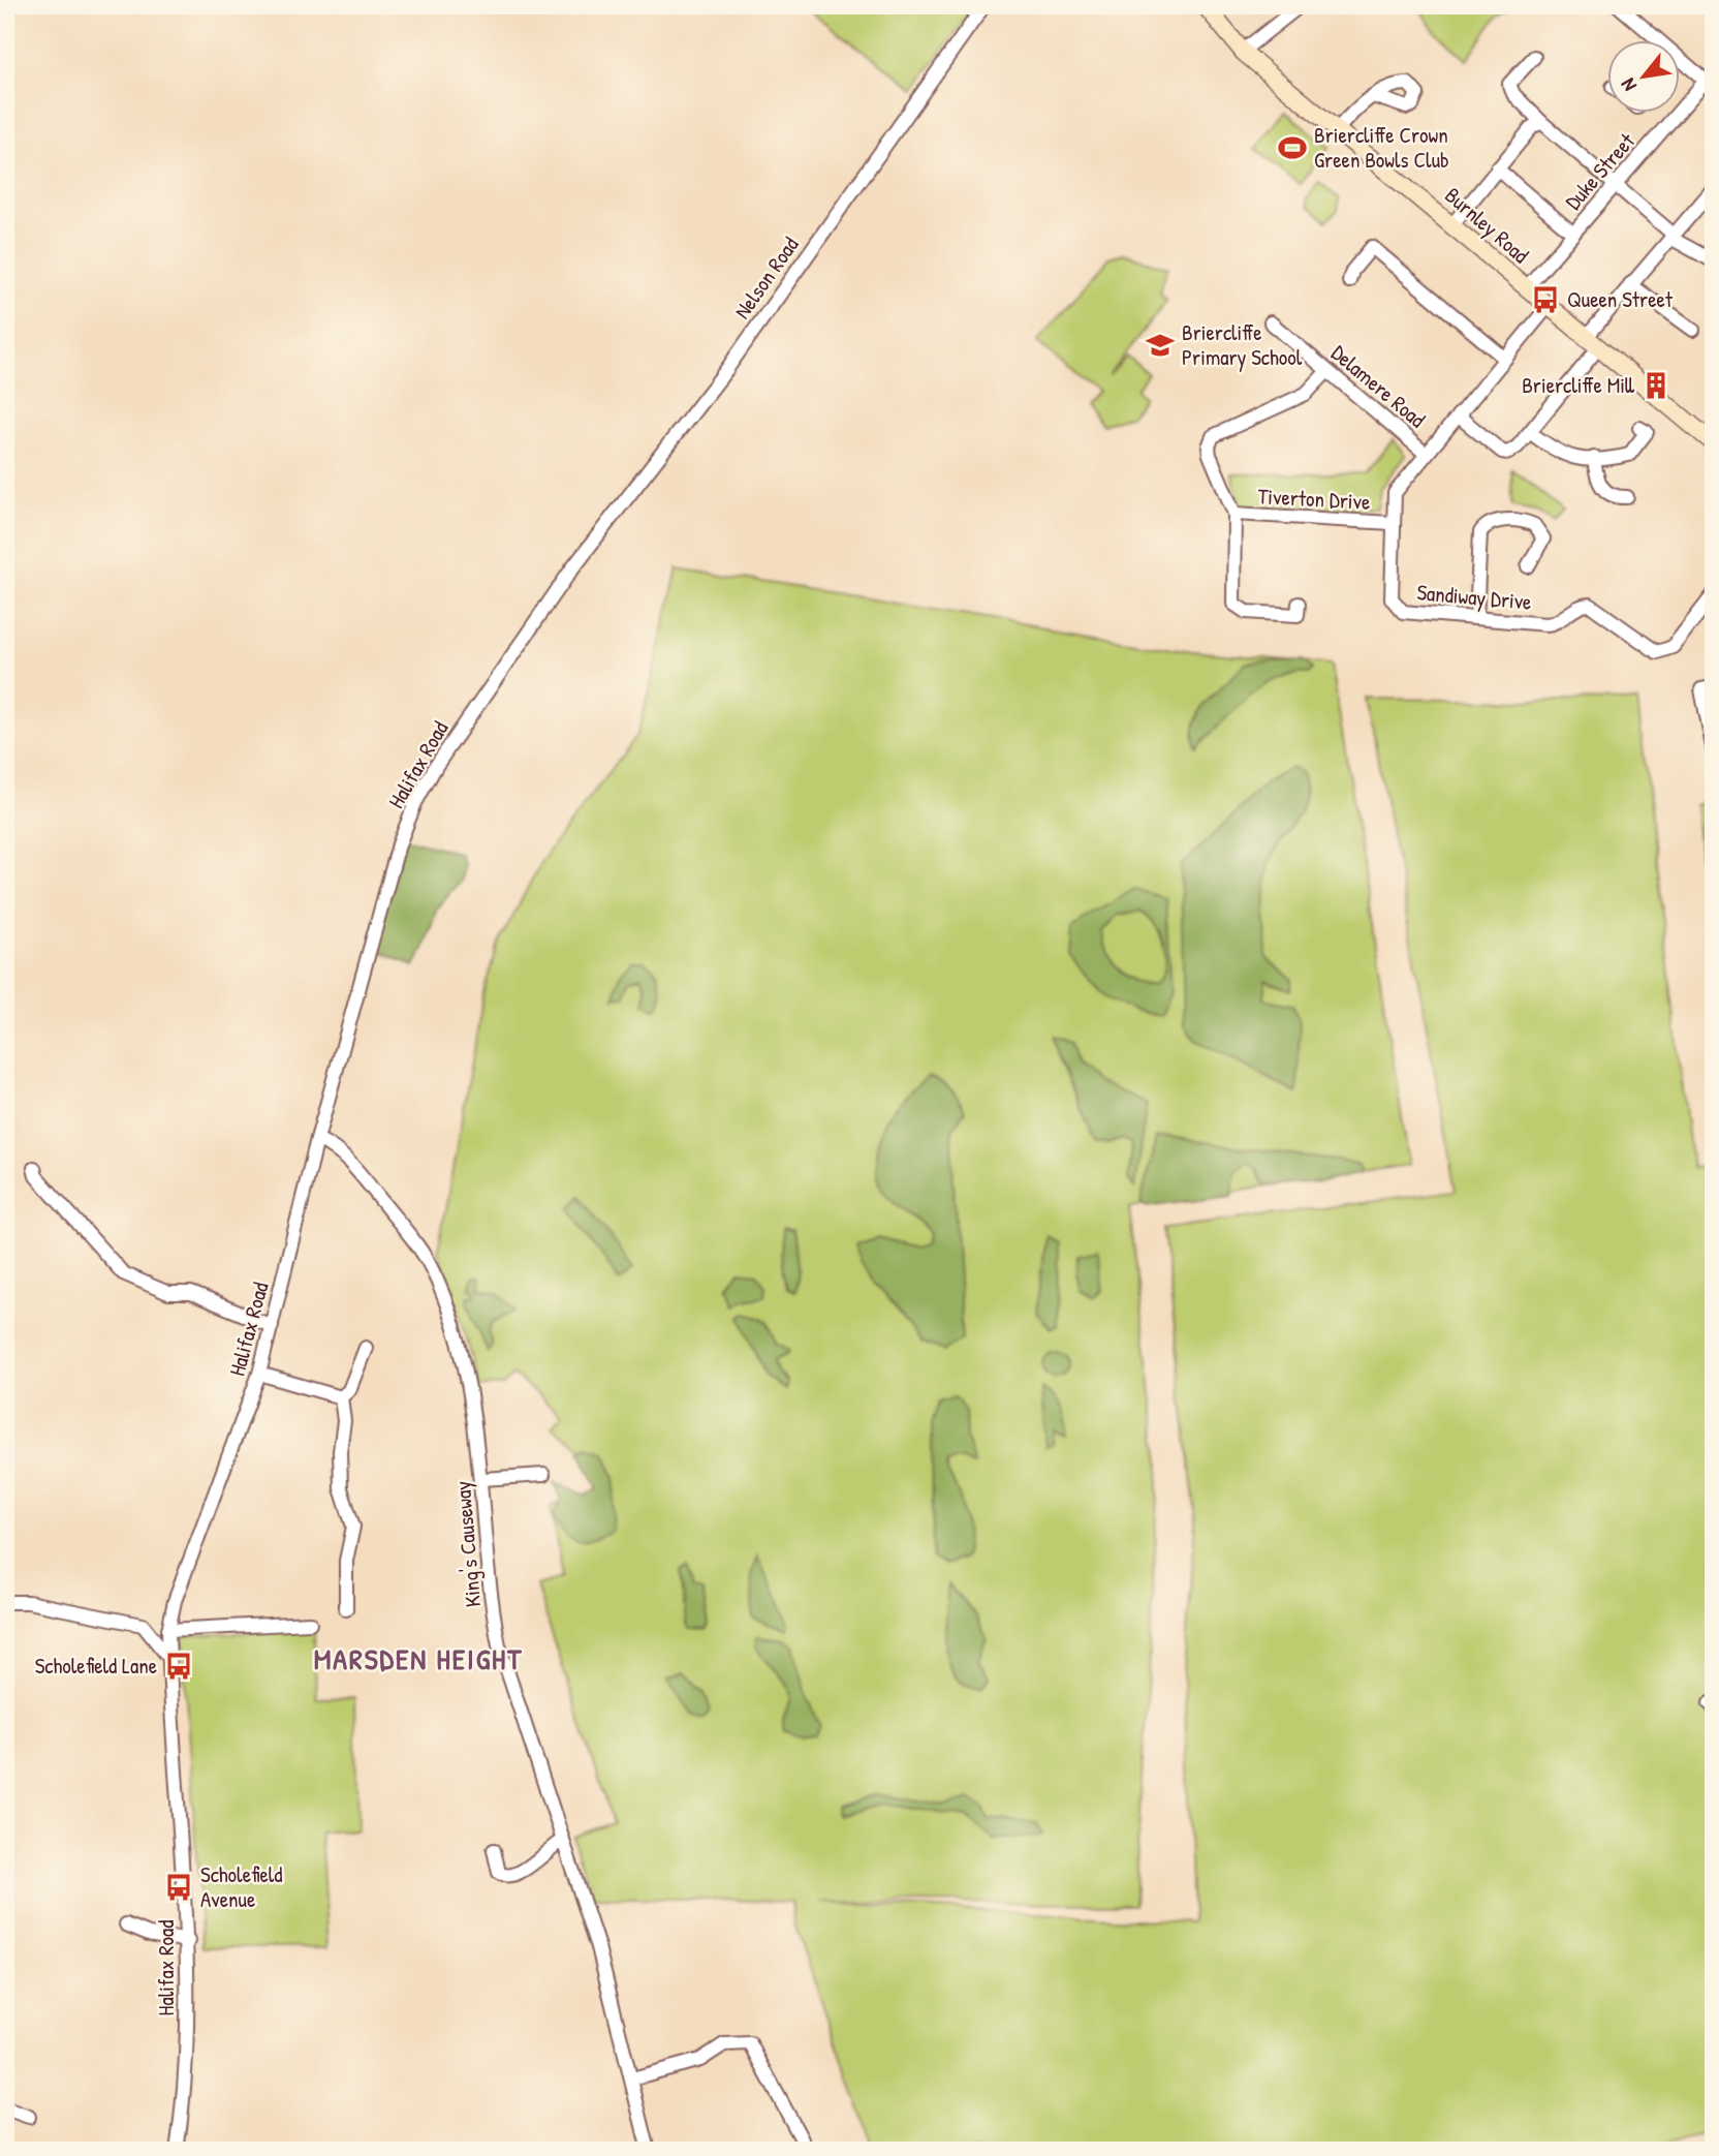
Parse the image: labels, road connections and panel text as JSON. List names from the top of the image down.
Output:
{
  "streets": {
    "street": [
      "Duke Street",
      "Burnley Road",
      "Nelson Road",
      "Delamere Road",
      "Tiverton Drive",
      "Sandiway Drive",
      "Halifax Road",
      "King's Causeway"
    ]
  },
  "crossings": [
    ["Duke Street", "Burnley Road"],
    ["Burnley Road", "Sandiway Drive"],
    ["Nelson Road", "Halifax Road"],
    ["Delamere Road", "Tiverton Drive"],
    ["Delamere Road", "Sandiway Drive"],
    ["Tiverton Drive", "Sandiway Drive"],
    ["Halifax Road", "King's Causeway"]
  ],
  "districts": ["MARSDEN HEIGHT"],
  "places": {
    "sports": ["Briercliffe Crown Green Bowls Club"],
    "bus stop": ["Queen Street", "Scholefield Lane", "Scholefield Avenue"],
    "school or university": ["Briercliffe Primary School"],
    "building": ["Briercliffe Mill"]
  },
  "north": "bottom left"
}
